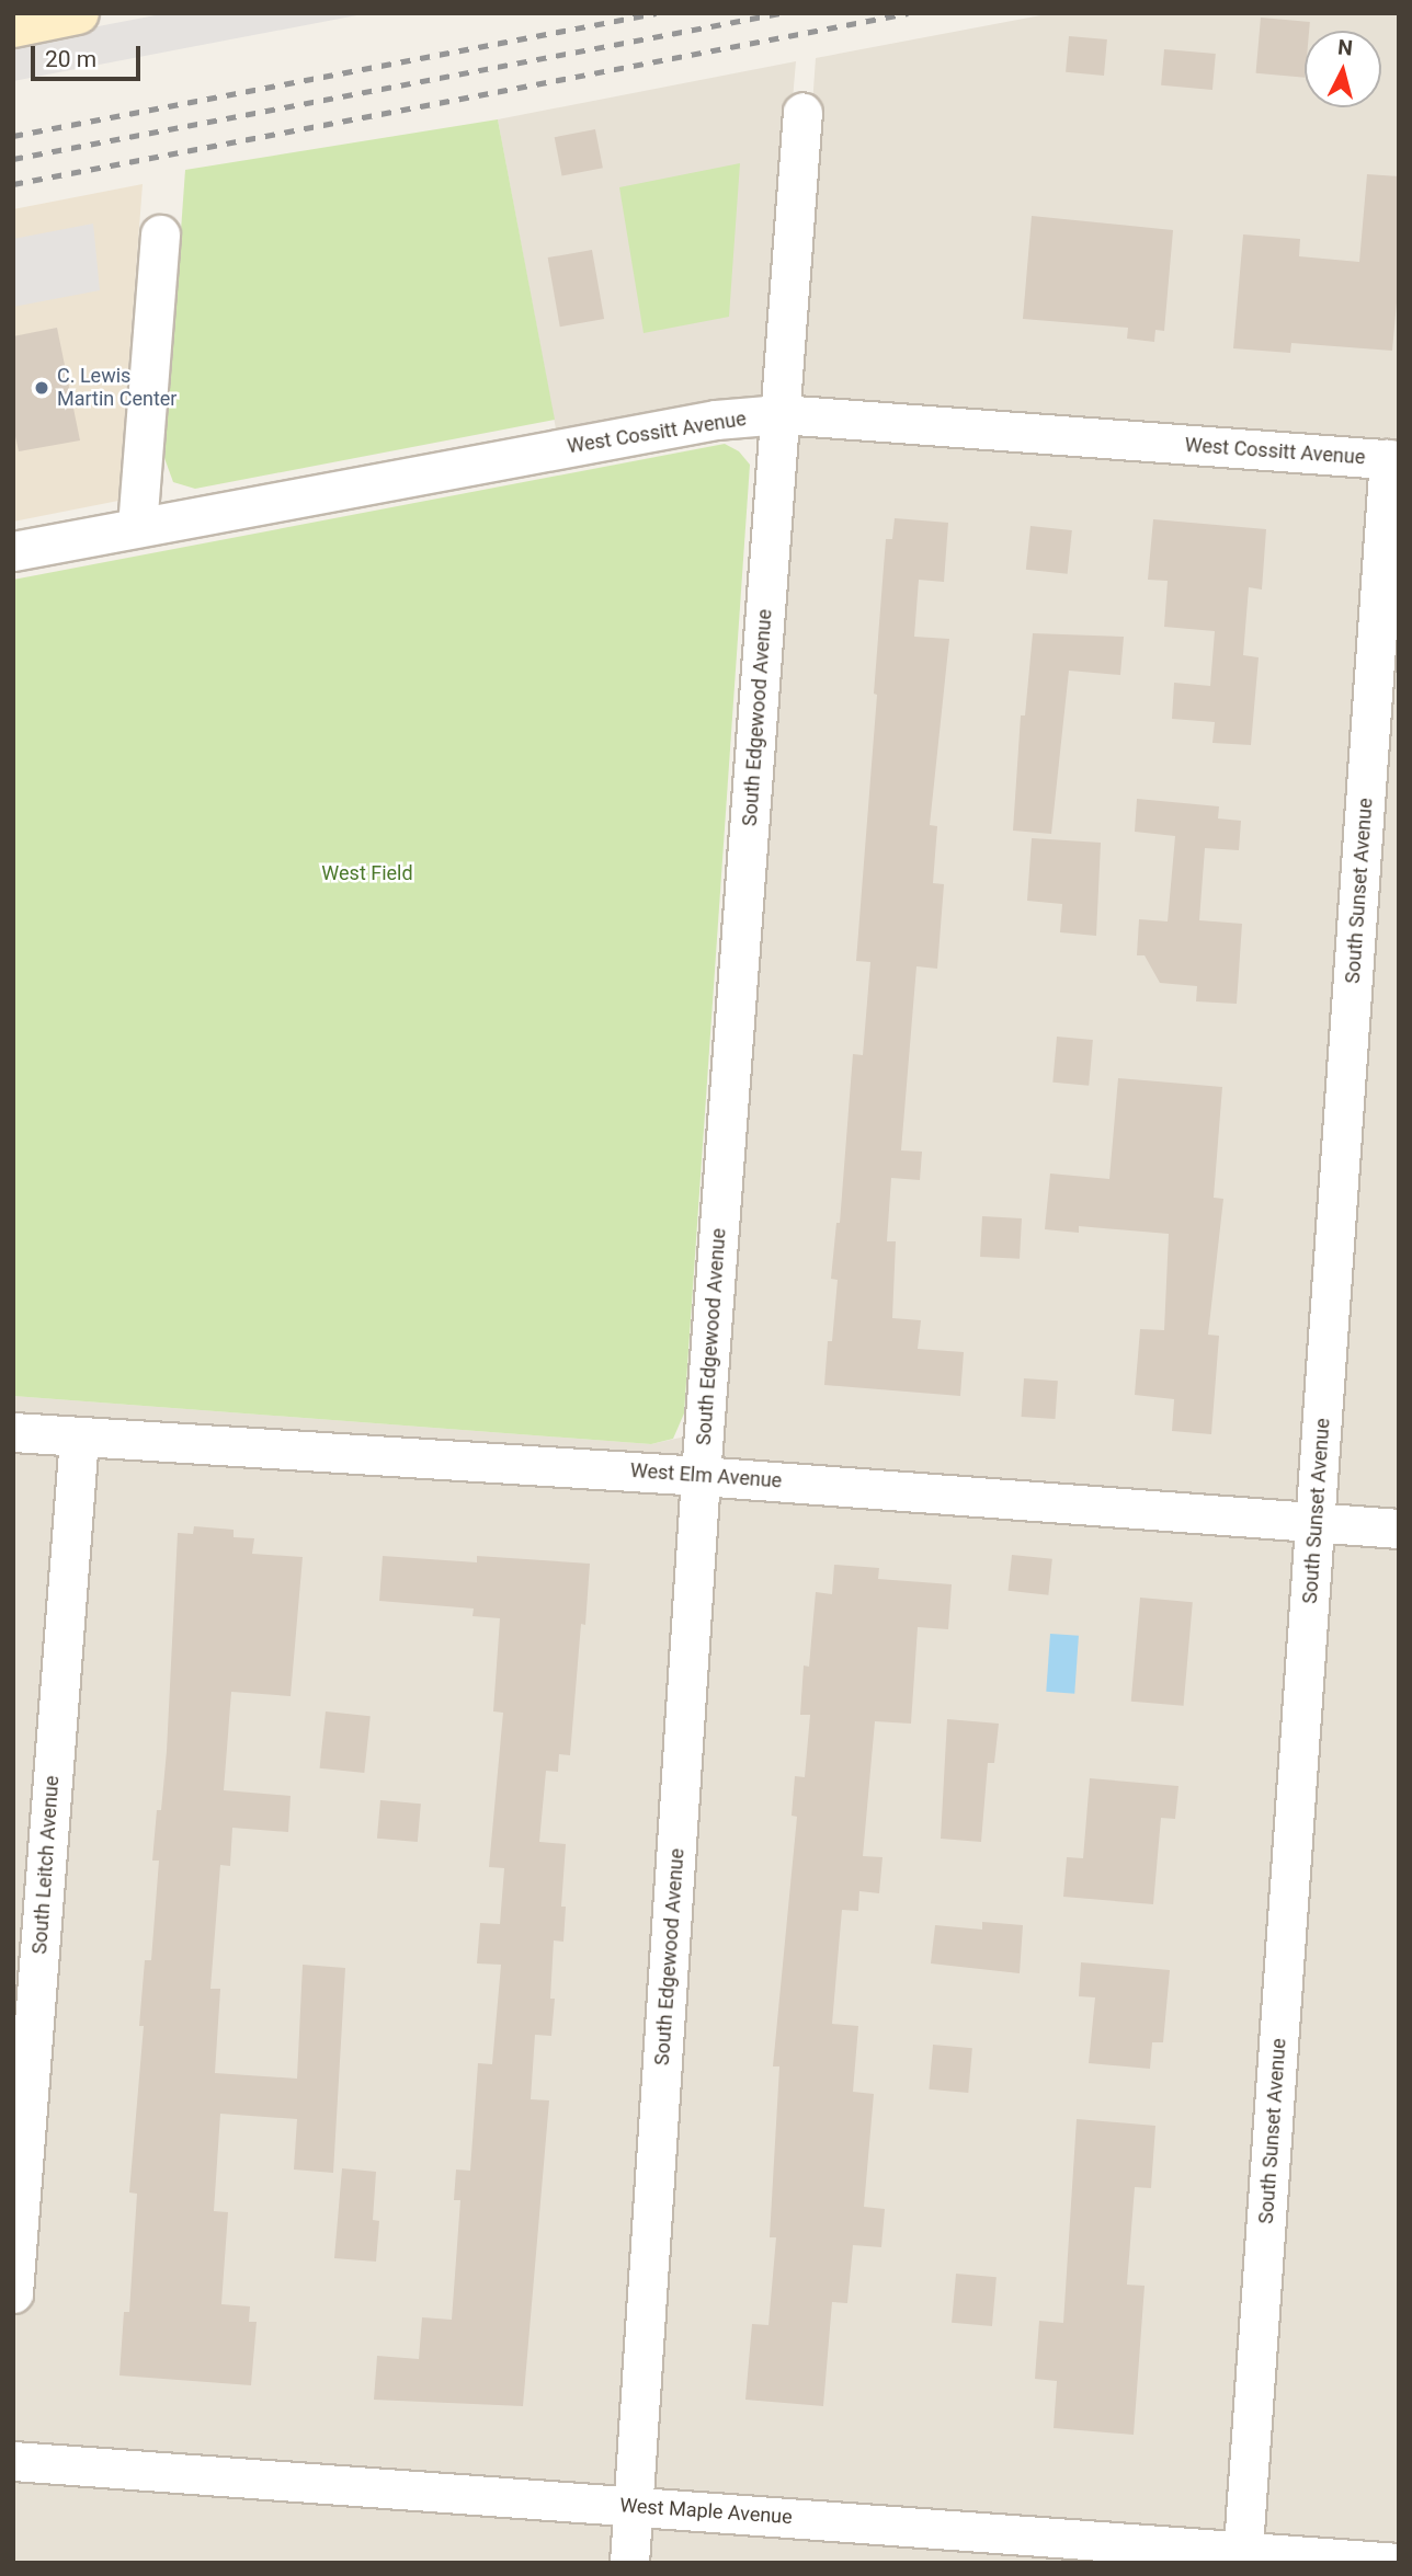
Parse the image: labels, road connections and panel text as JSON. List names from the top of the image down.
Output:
{
  "streets": {
    "street": [
      "West Cossitt Avenue",
      "South Edgewood Avenue",
      "South Sunset Avenue",
      "West Elm Avenue",
      "South Leitch Avenue",
      "West Maple Avenue"
    ]
  },
  "crossings": [
    ["West Cossitt Avenue", "South Edgewood Avenue"],
    ["West Cossitt Avenue", "South Sunset Avenue"],
    ["South Edgewood Avenue", "West Elm Avenue"],
    ["South Edgewood Avenue", "West Maple Avenue"],
    ["South Sunset Avenue", "West Elm Avenue"],
    ["South Sunset Avenue", "West Maple Avenue"],
    ["West Elm Avenue", "South Leitch Avenue"]
  ],
  "parks": ["West Field"],
  "places": ["C. Lewis Martin Center"],
  "scale_bar": "20 m",
  "north": "top"
}
